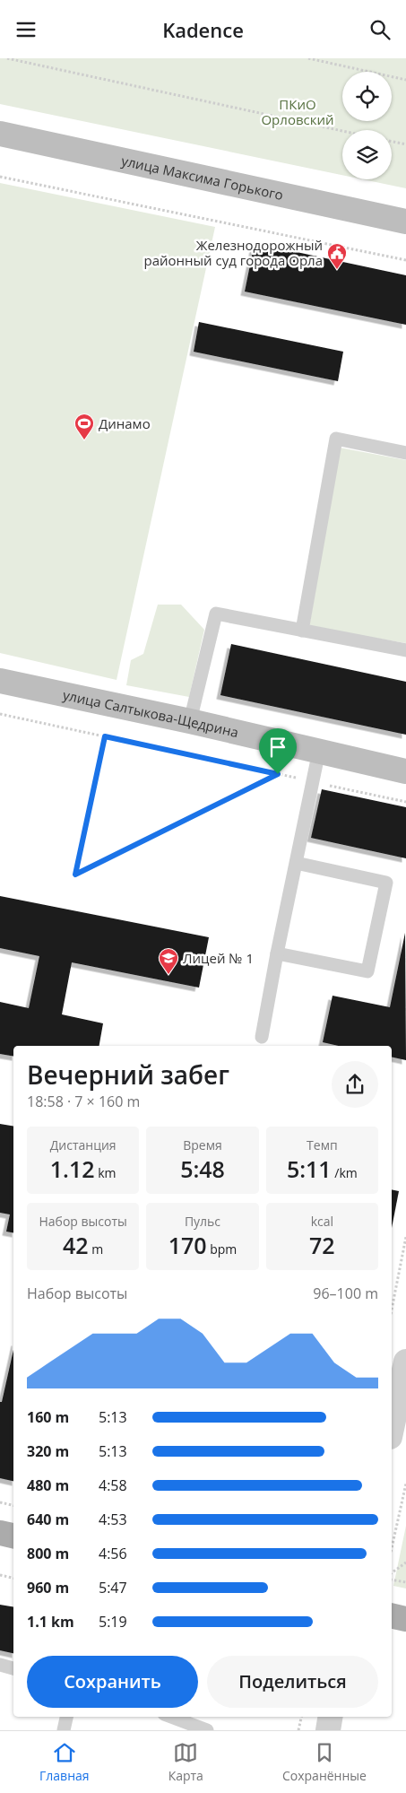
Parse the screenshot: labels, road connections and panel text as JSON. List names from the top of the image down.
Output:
{
  "streets": {
    "street": ["улица Максима Горького", "улица Салтыкова-Щедрина"]
  },
  "parks": ["ПКиО Орловский"],
  "places": {
    "public building": ["Железнодорожный районный суд города Орла"],
    "sports": ["Динамо"],
    "school or university": ["Лицей № 1"]
  },
  "page": {
    "header": "Kadence",
    "heading": ["Вечерний забег", "18:58 · 7 × 160 m"],
    "stats": [
      ["Дистанция", "1.12 km"],
      ["Время", "5:48"],
      ["Темп", "5:11 /km"],
      ["Набор высоты", "42 m"],
      ["Пульс", "170 bpm"],
      ["kcal", "72"]
    ],
    "chart": ["Набор высоты", "96–100 m"],
    "list": [
      {
        "name": "160 m",
        "note": "5:13"
      },
      {
        "name": "320 m",
        "note": "5:13"
      },
      {
        "name": "480 m",
        "note": "4:58"
      },
      {
        "name": "640 m",
        "note": "4:53"
      },
      {
        "name": "800 m",
        "note": "4:56"
      },
      {
        "name": "960 m",
        "note": "5:47"
      },
      {
        "name": "1.1 km",
        "note": "5:19"
      }
    ],
    "buttons": ["Сохранить", "Поделиться"],
    "tabs": ["Главная", "Карта", "Сохранённые"]
  }
}
